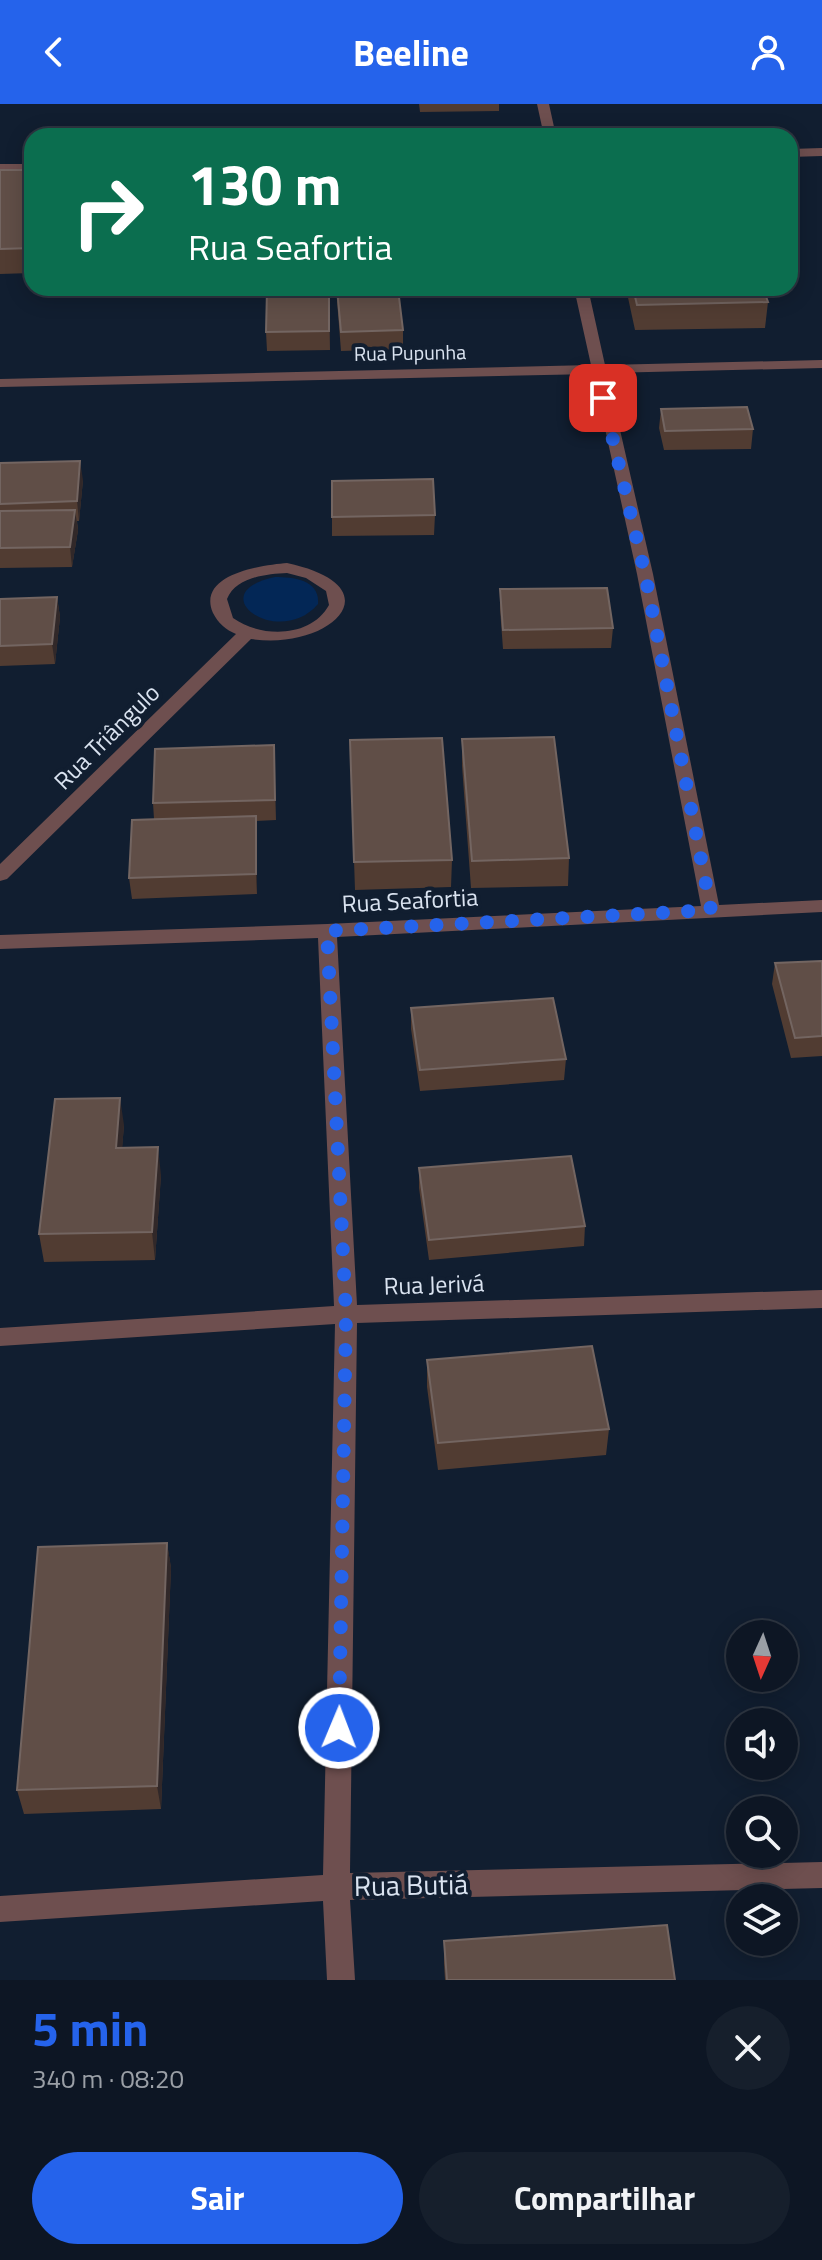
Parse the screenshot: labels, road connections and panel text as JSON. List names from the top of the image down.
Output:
{
  "streets": {
    "street": [
      "Rua Pupunha",
      "Rua Triângulo",
      "Rua Seafortia",
      "Rua Jerivá",
      "Rua Butiá"
    ]
  },
  "north": "bottom",
  "page": {
    "header": "Beeline",
    "turn": ["130 m", "Rua Seafortia"],
    "heading": ["5 min", "340 m · 08:20"],
    "buttons": ["Sair", "Compartilhar"]
  }
}
